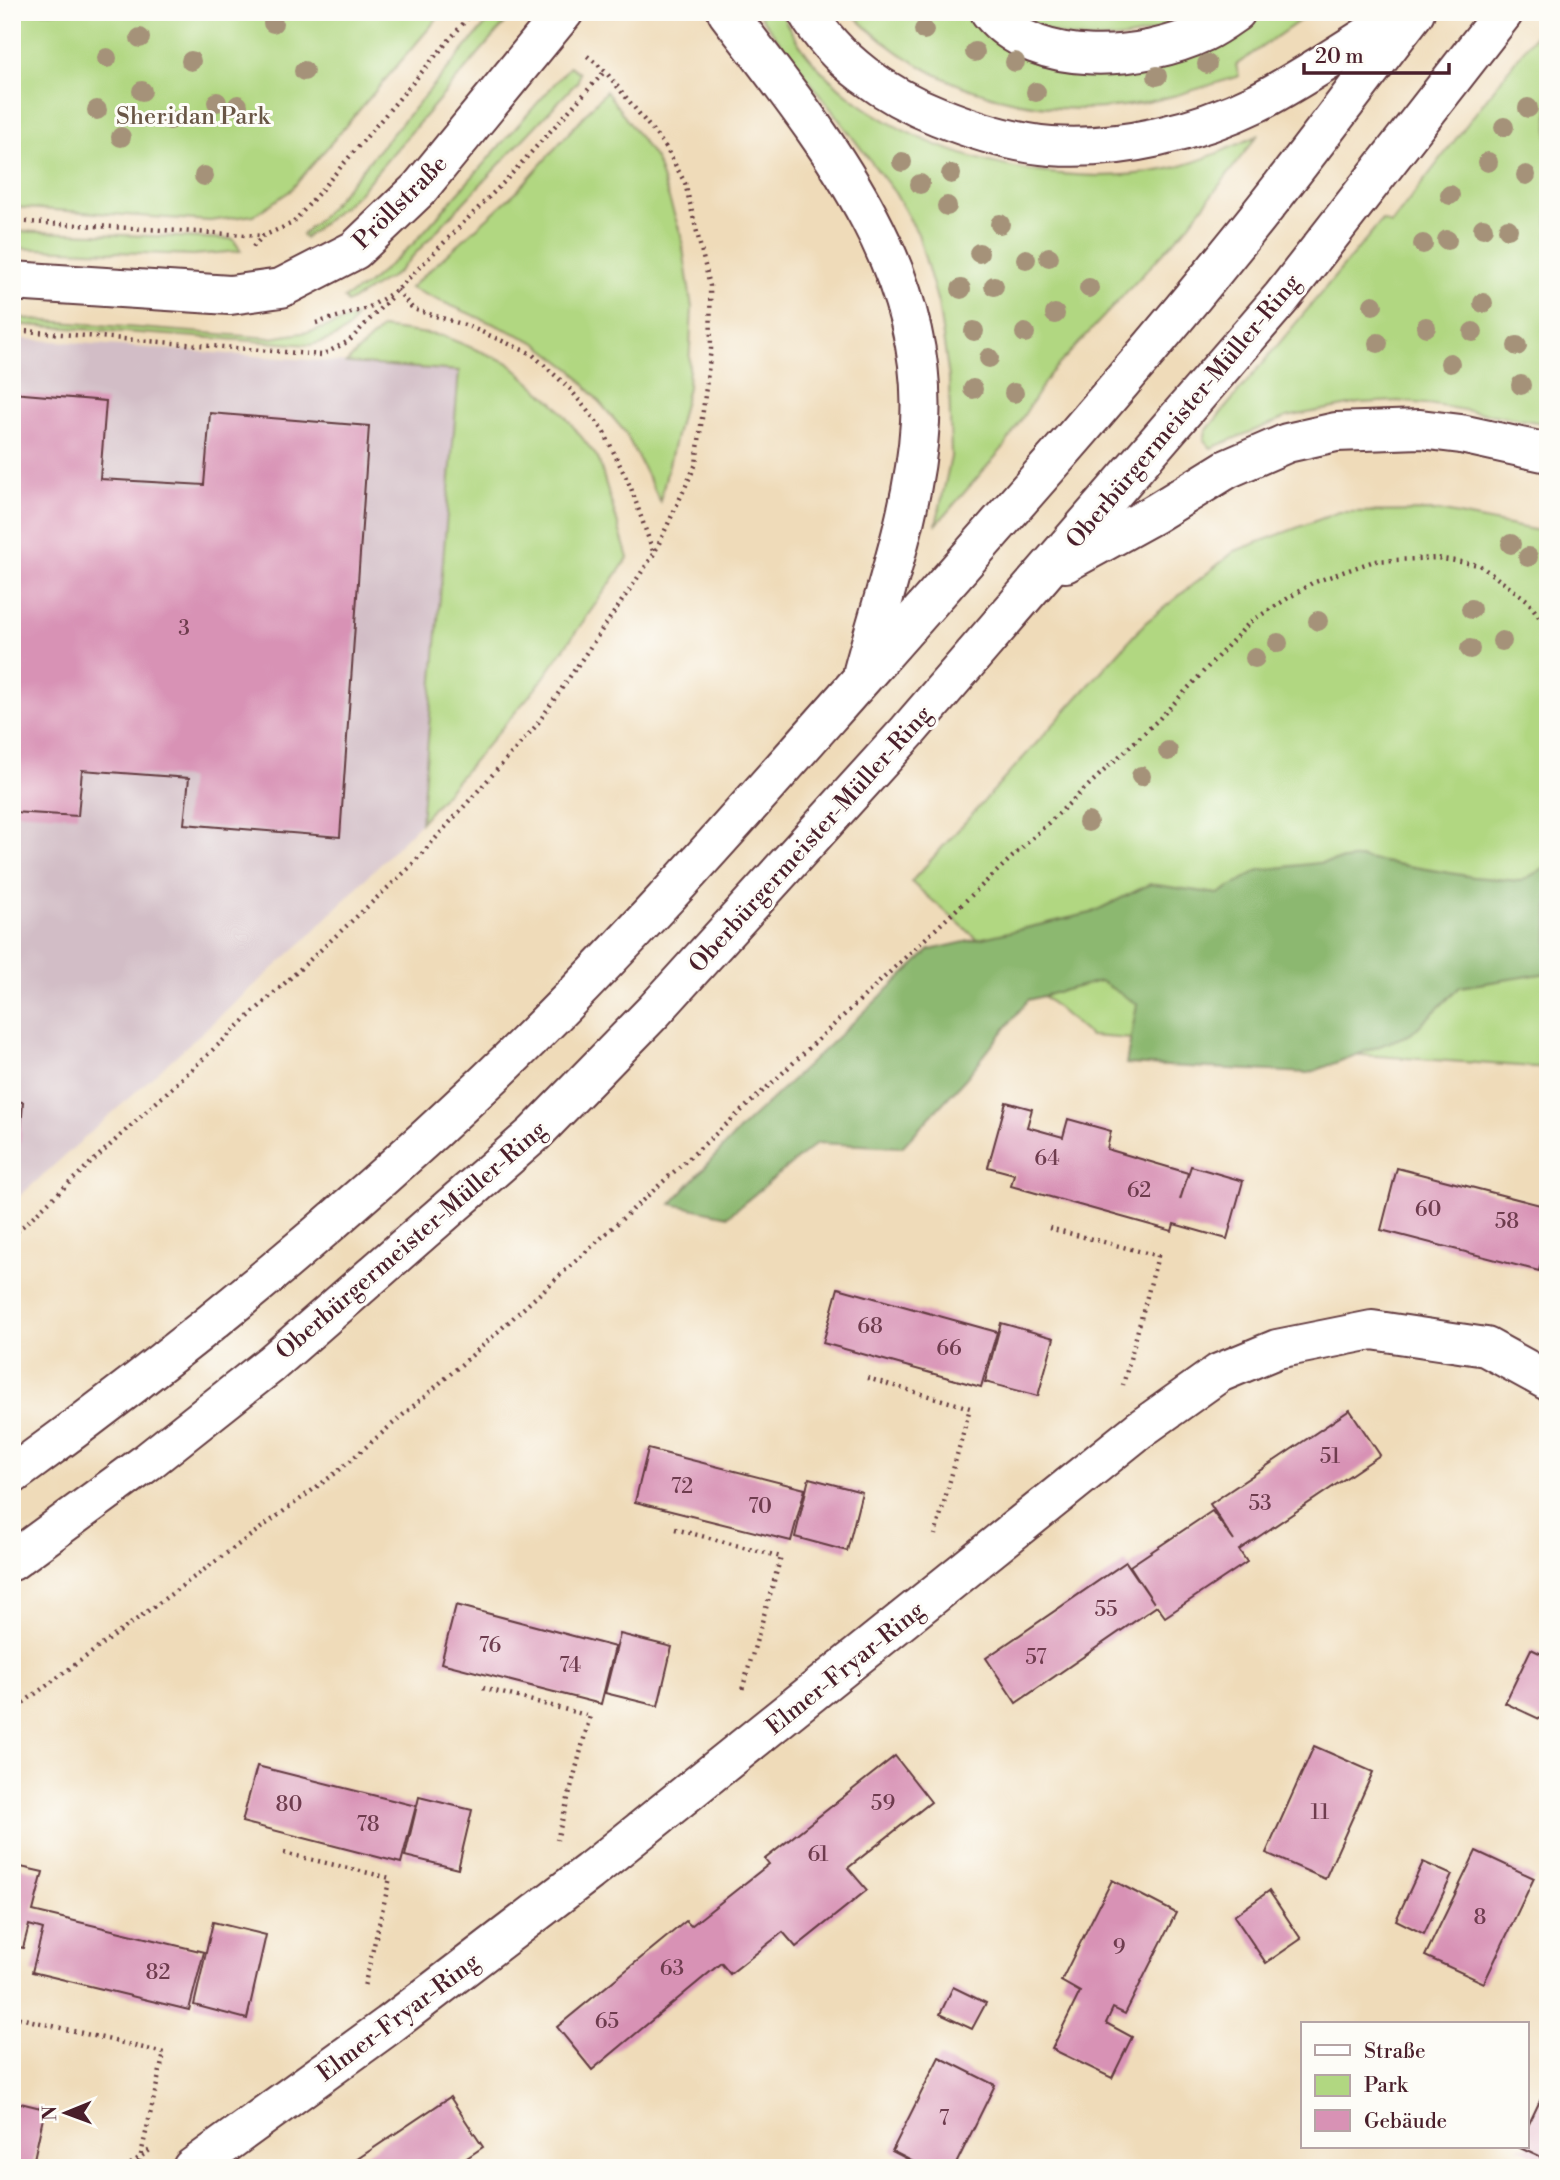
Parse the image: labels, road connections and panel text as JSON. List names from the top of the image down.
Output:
{
  "streets": {
    "main road": ["Pröllstraße", "Oberbürgermeister-Müller-Ring", "Elmer-Fryar-Ring"]
  },
  "parks": ["Sheridan Park"],
  "house_numbers": [
    "3",
    "64",
    "62",
    "60",
    "58",
    "68",
    "66",
    "51",
    "72",
    "53",
    "70",
    "55",
    "76",
    "57",
    "74",
    "59",
    "80",
    "11",
    "78",
    "61",
    "8",
    "9",
    "63",
    "82",
    "65",
    "7"
  ],
  "legend": ["Straße", "Park", "Gebäude"],
  "scale_bar": "20 m",
  "north": "left"
}
